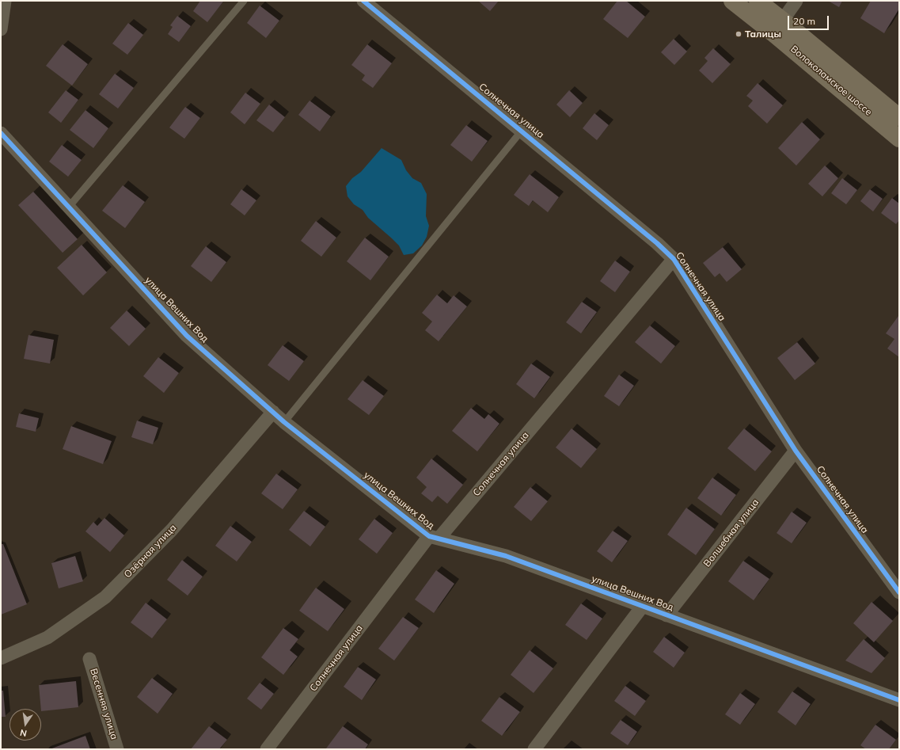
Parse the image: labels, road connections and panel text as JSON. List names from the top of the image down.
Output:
{
  "streets": {
    "main road": ["Волоколамское шоссе"],
    "street": [
      "Солнечная улица",
      "улица Вешних Вод",
      "Волшебная улица",
      "Озёрная улица",
      "Весенняя улица"
    ]
  },
  "crossings": [
    ["Солнечная улица", "улица Вешних Вод"],
    ["Солнечная улица", "Волшебная улица"],
    ["улица Вешних Вод", "Волшебная улица"],
    ["улица Вешних Вод", "Озёрная улица"]
  ],
  "places": ["Талицы"],
  "scale_bar": "20 m",
  "north": "bottom"
}
